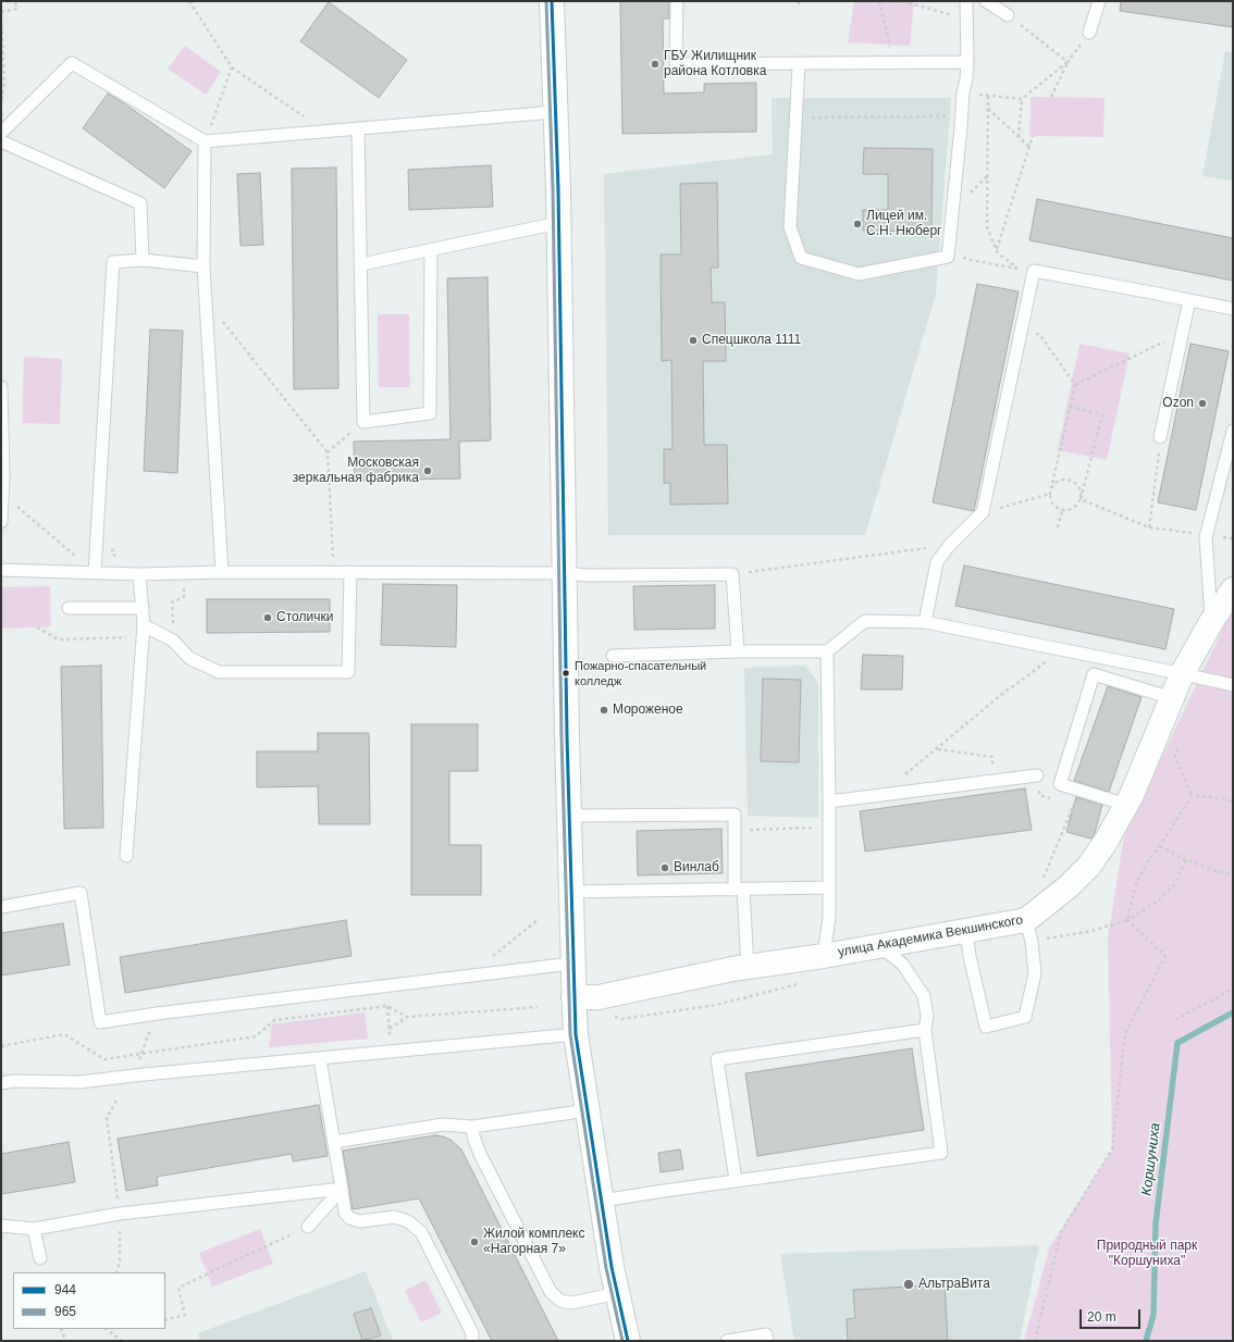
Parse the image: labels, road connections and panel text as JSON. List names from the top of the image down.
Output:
{
  "streets": {
    "street": ["улица Академика Векшинского"]
  },
  "water": ["Коршуниха"],
  "parks": ["Природный парк \"Коршуниха\""],
  "places": [
    "ГБУ Жилищник района Котловка",
    "Лицей им. С.Н. Нюберг",
    "Спецшкола 1111",
    "Ozon",
    "Московская зеркальная фабрика",
    "Столички",
    "Пожарно-спасательный колледж",
    "Мороженое",
    "Винлаб",
    "Жилой комплекс «Нагорная 7»",
    "АльтраВита"
  ],
  "lines": ["transit line 944", "transit line 965"],
  "legend": ["944", "965"],
  "scale_bar": "20 m"
}
